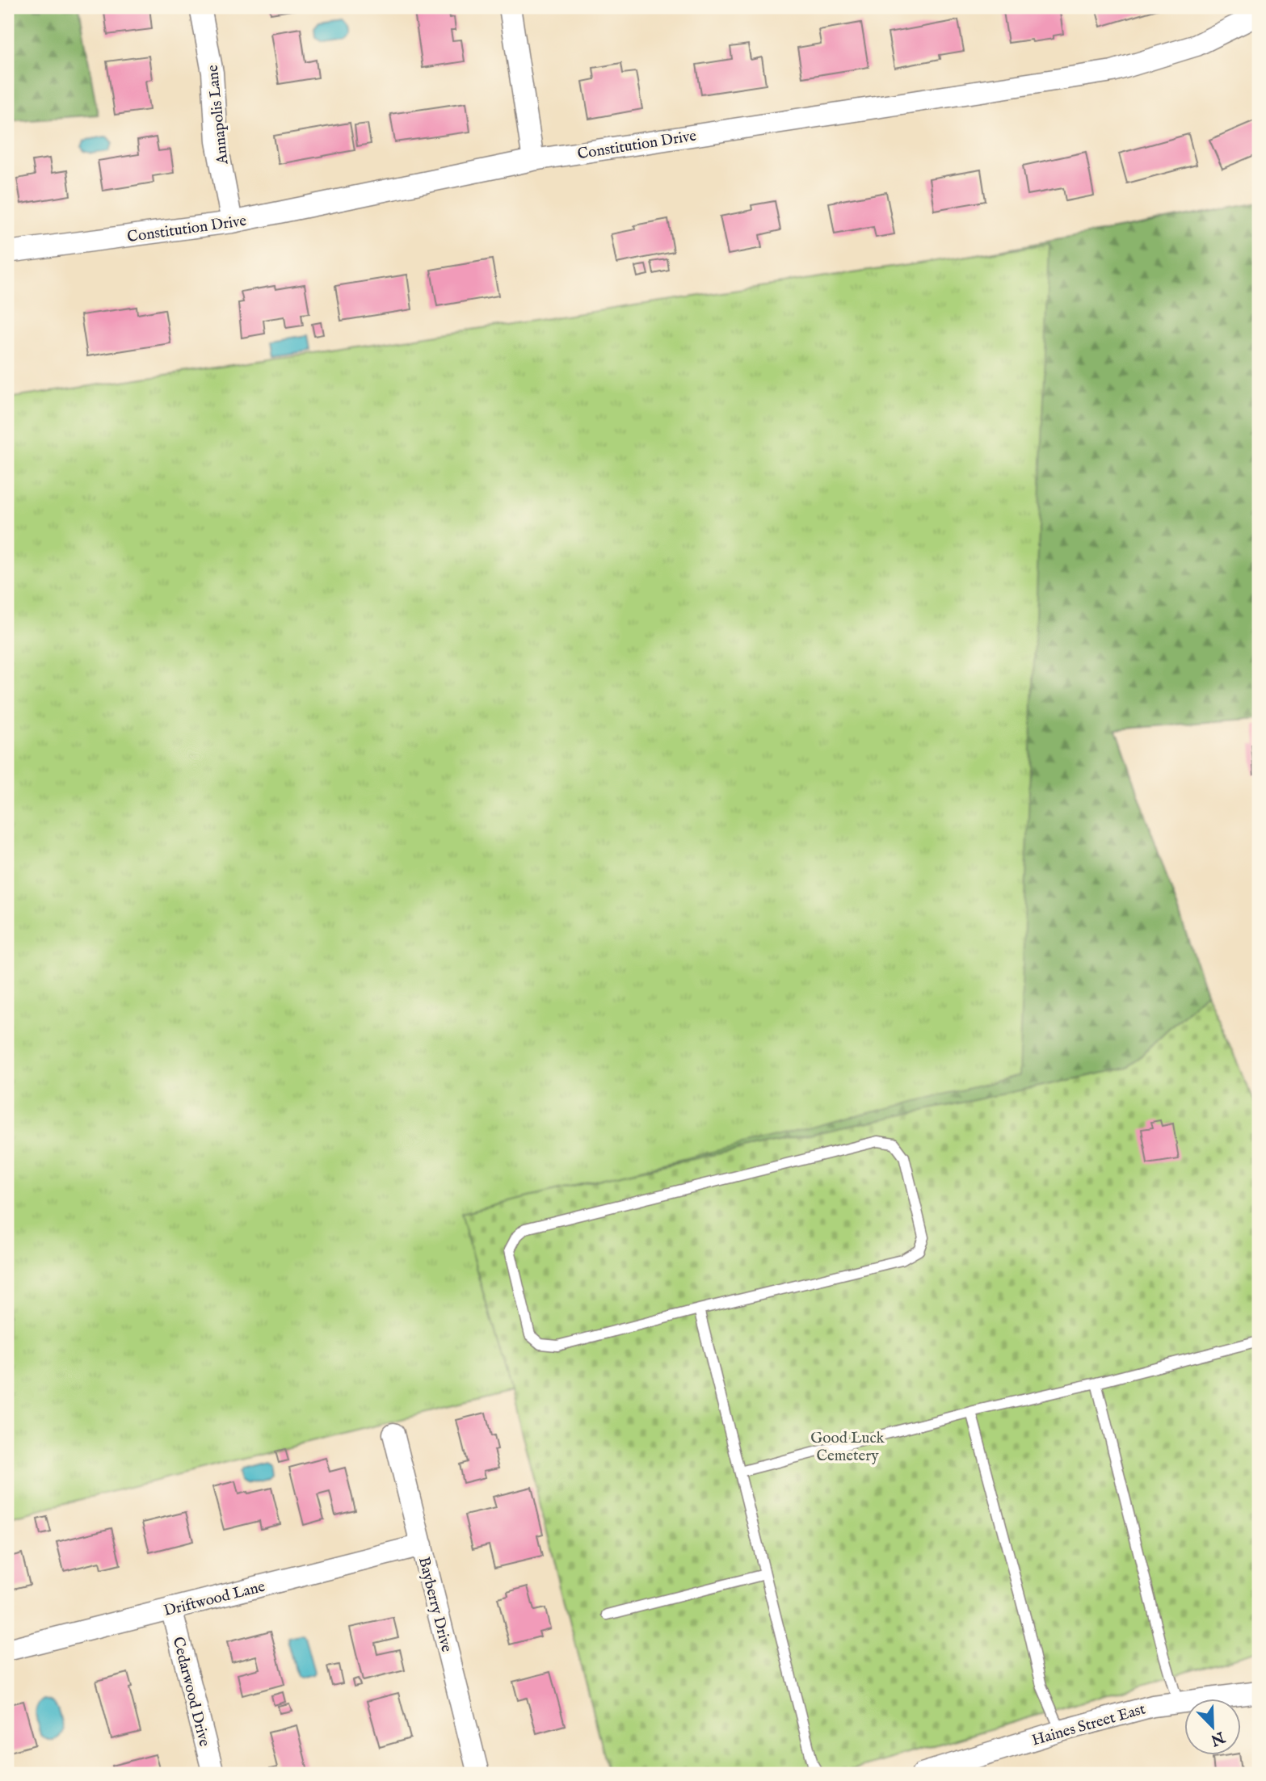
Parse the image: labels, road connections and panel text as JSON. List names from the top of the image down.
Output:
{
  "streets": {
    "street": [
      "Annapolis Lane",
      "Constitution Drive",
      "Driftwood Lane",
      "Bayberry Drive",
      "Cedarwood Drive",
      "Haines Street East"
    ]
  },
  "crossings": [
    ["Annapolis Lane", "Constitution Drive"],
    ["Driftwood Lane", "Bayberry Drive"],
    ["Driftwood Lane", "Cedarwood Drive"]
  ],
  "parks": ["Good Luck Cemetery"],
  "north": "bottom right"
}
